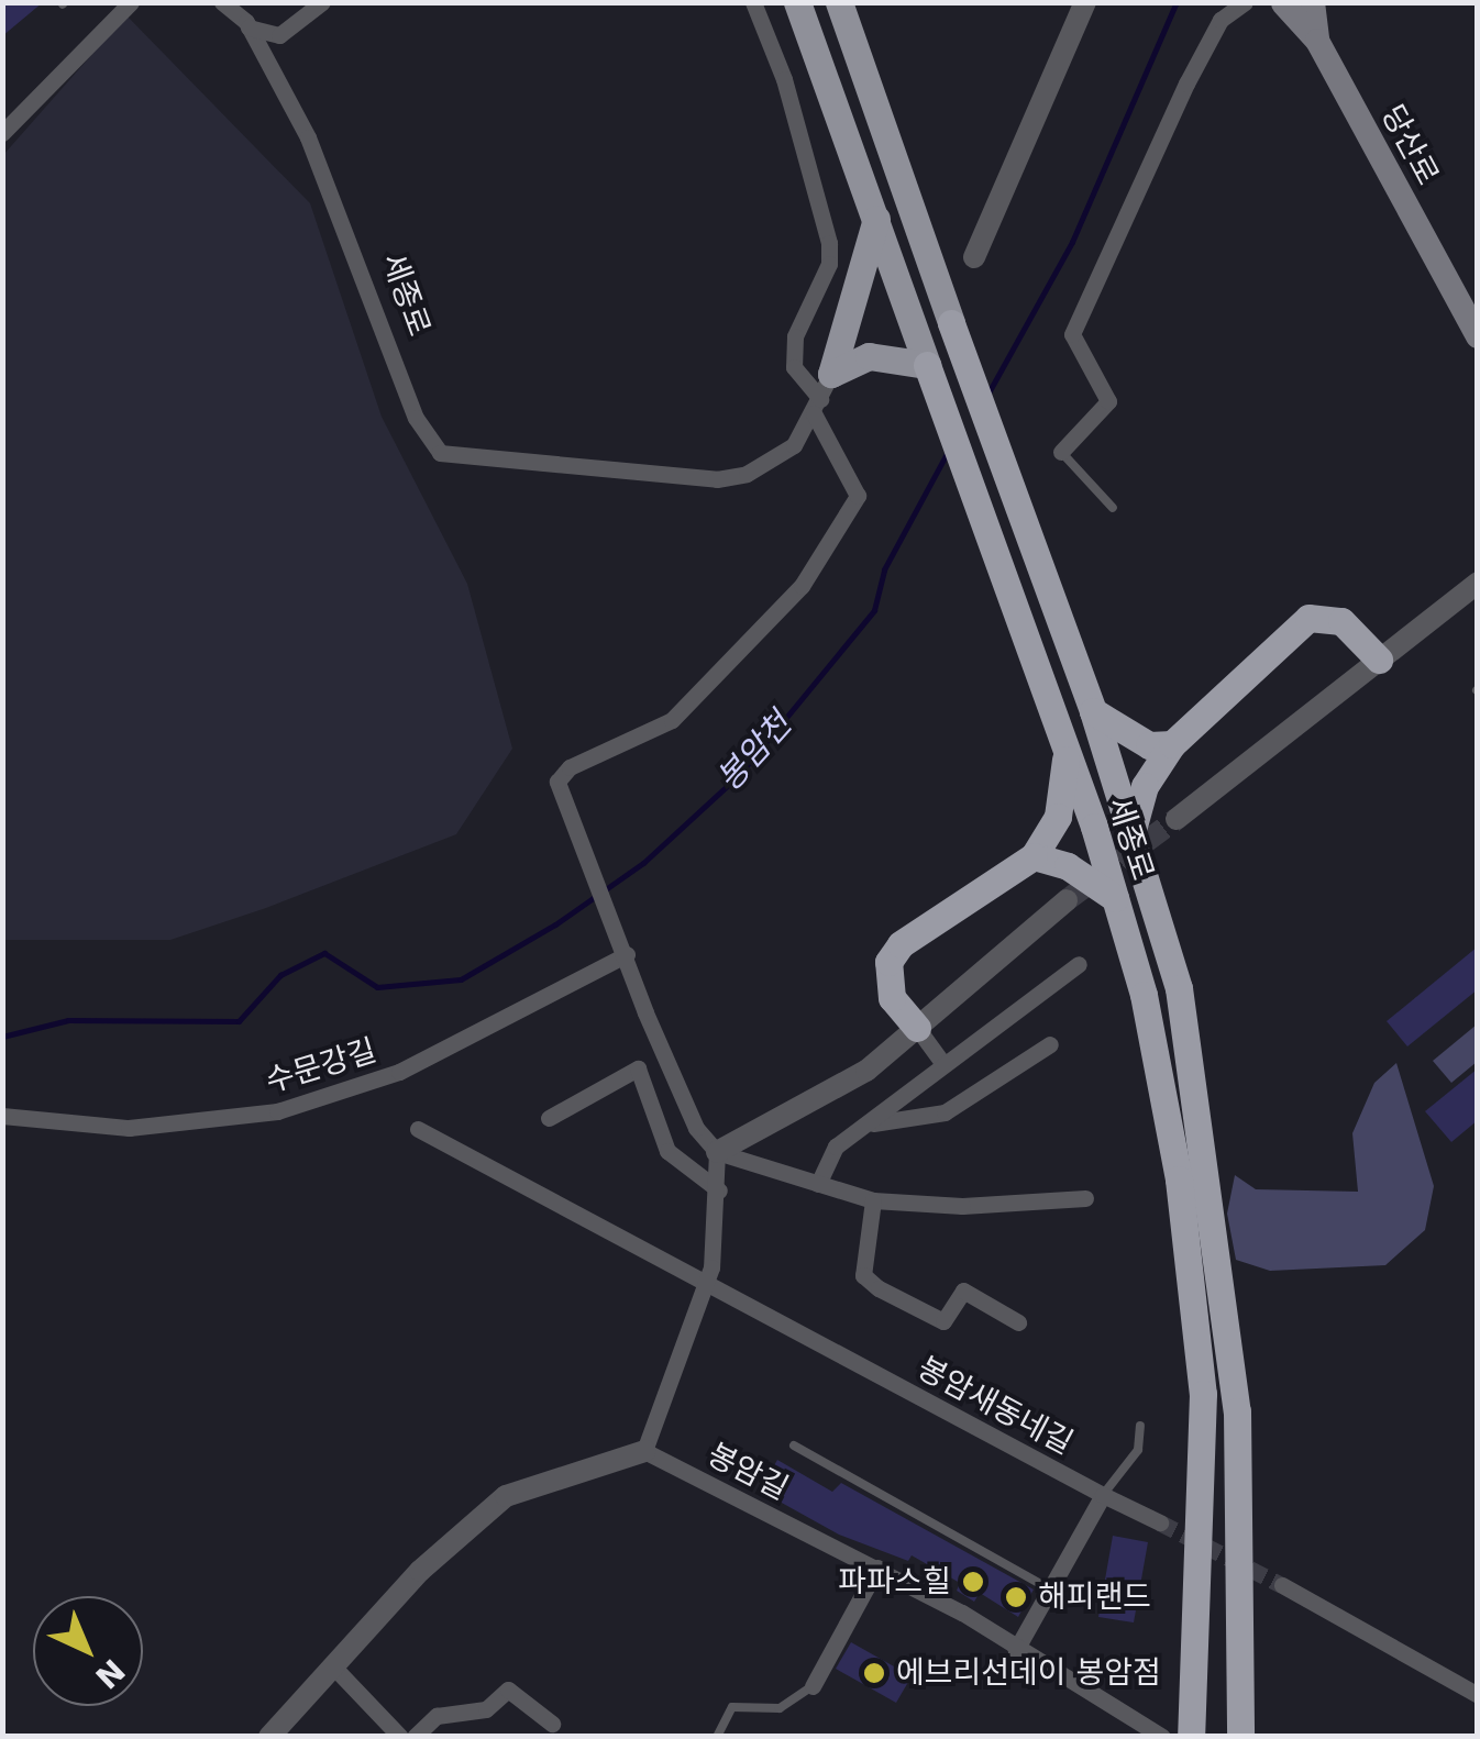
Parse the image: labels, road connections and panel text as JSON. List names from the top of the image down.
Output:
{
  "streets": {
    "highway": ["세종로"],
    "main road": ["당산로"],
    "street": ["수문강길", "봉암새동네길", "봉암길"]
  },
  "water": ["봉암천"],
  "places": ["파파스힐", "해피랜드", "에브리선데이 봉암점"],
  "north": "bottom right"
}
